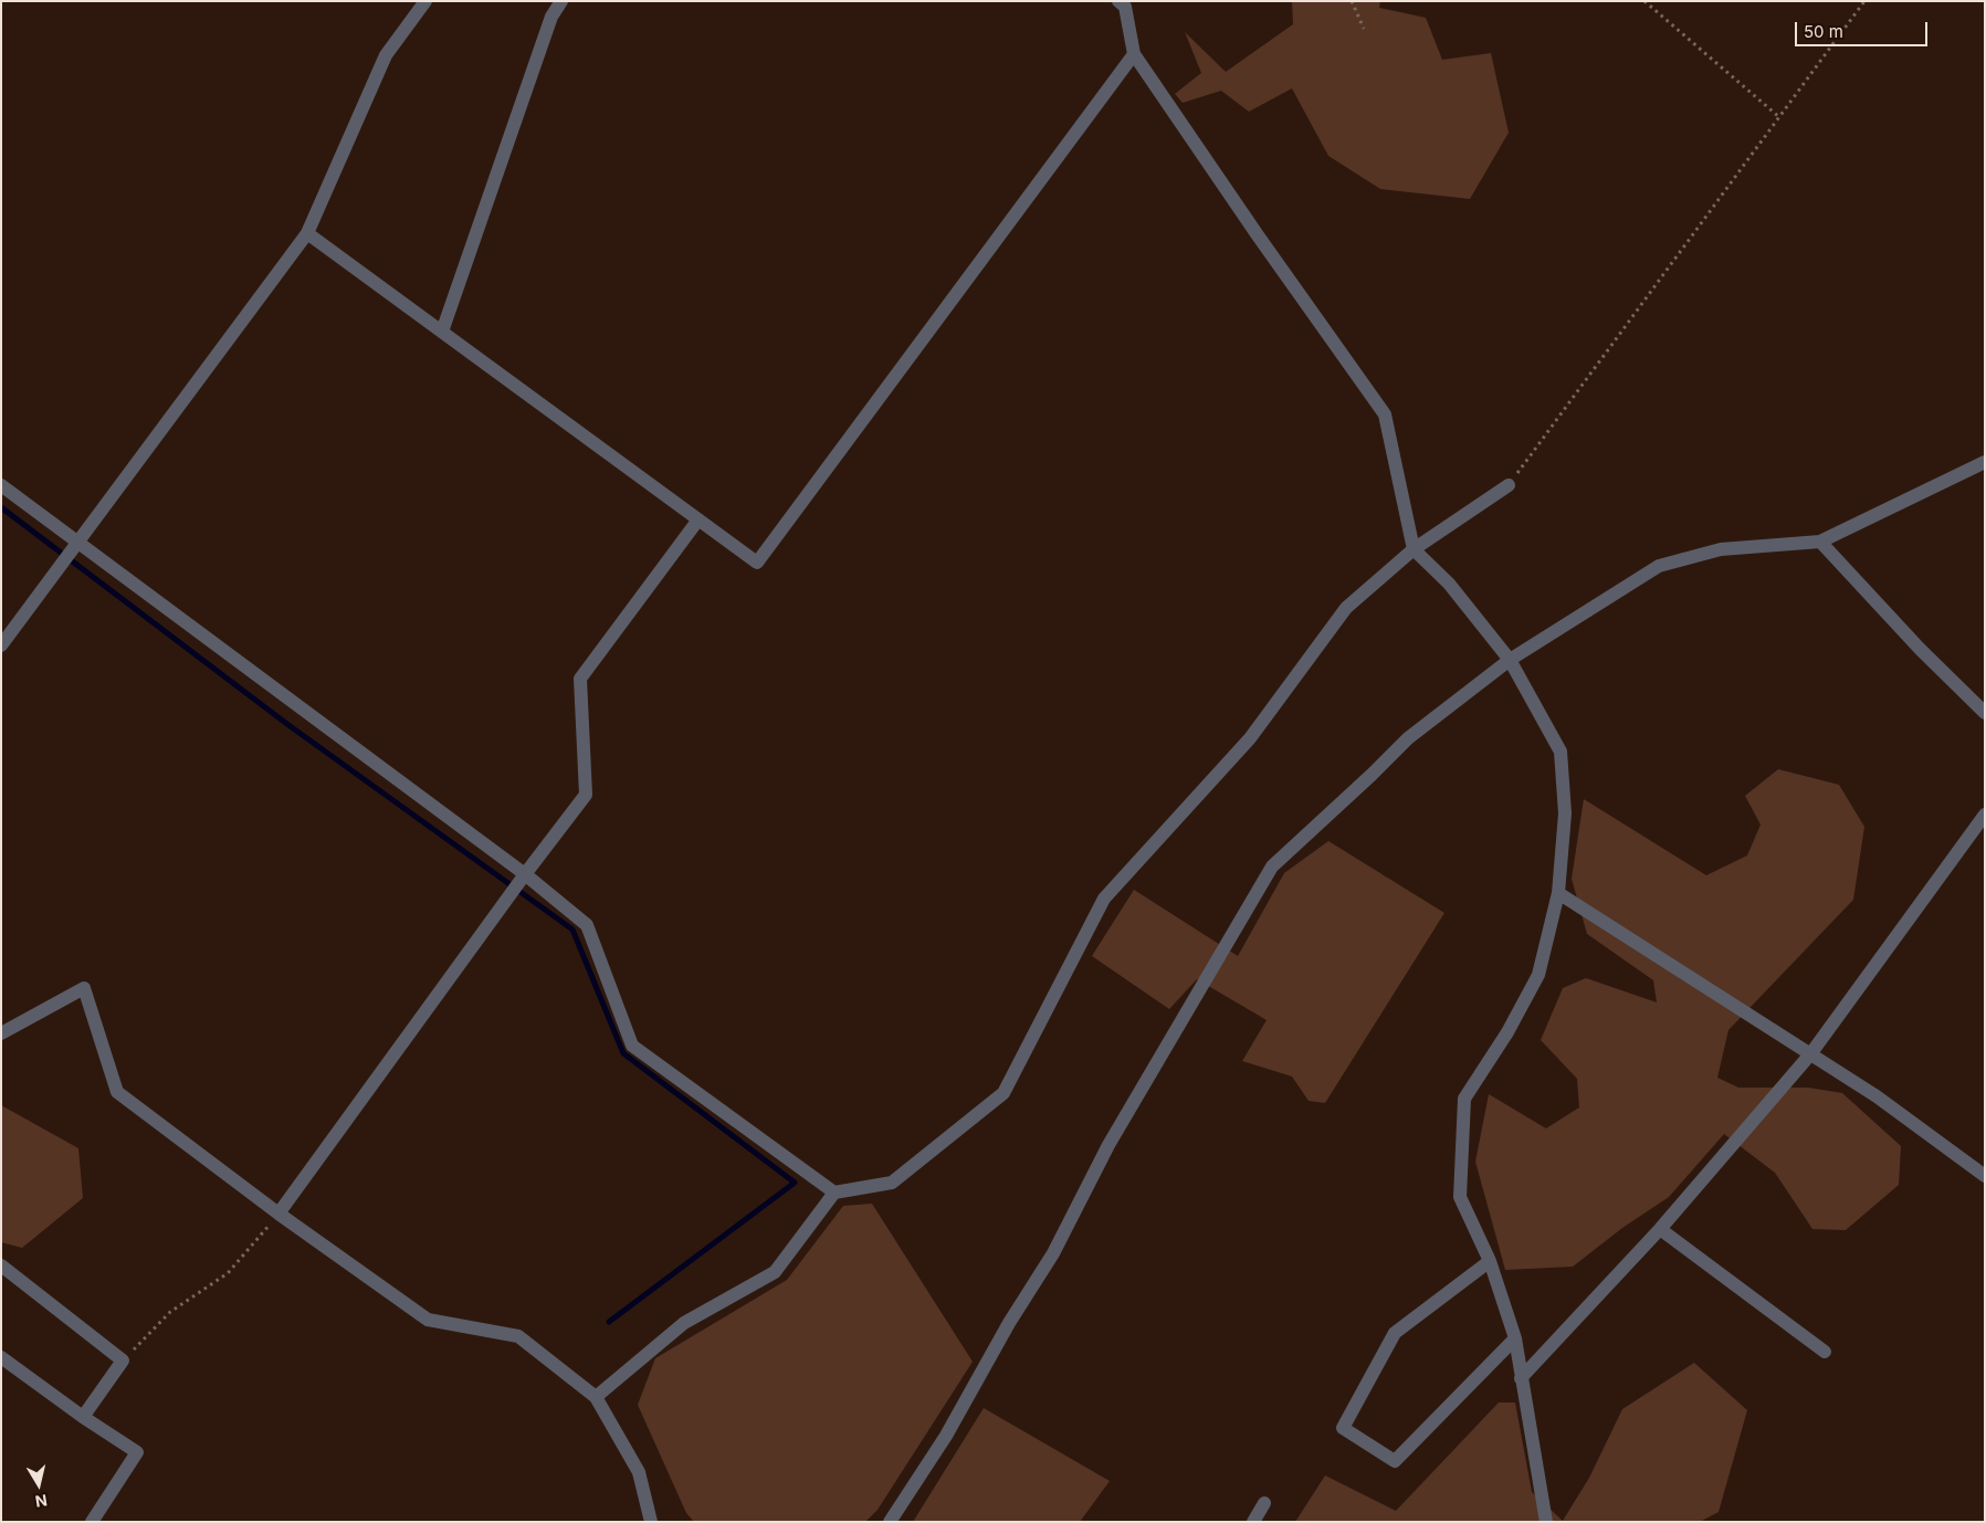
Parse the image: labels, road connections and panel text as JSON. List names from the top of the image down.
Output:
{
  "scale_bar": "50 m",
  "north": "bottom"
}
